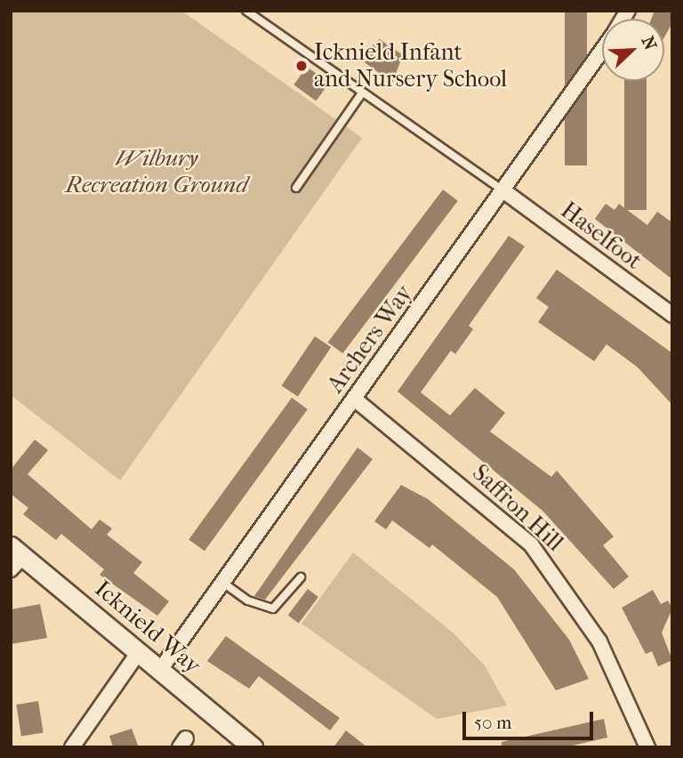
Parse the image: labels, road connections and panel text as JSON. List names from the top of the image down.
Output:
{
  "streets": {
    "street": [
      "Haselfoot",
      "Archers Way",
      "Saffron Hill",
      "Icknield Way"
    ]
  },
  "crossings": [
    ["Haselfoot", "Archers Way"],
    ["Archers Way", "Saffron Hill"],
    ["Archers Way", "Icknield Way"]
  ],
  "parks": ["Wilbury Recreation Ground"],
  "places": ["Icknield Infant and Nursery School"],
  "scale_bar": "50 m",
  "north": "top right"
}
